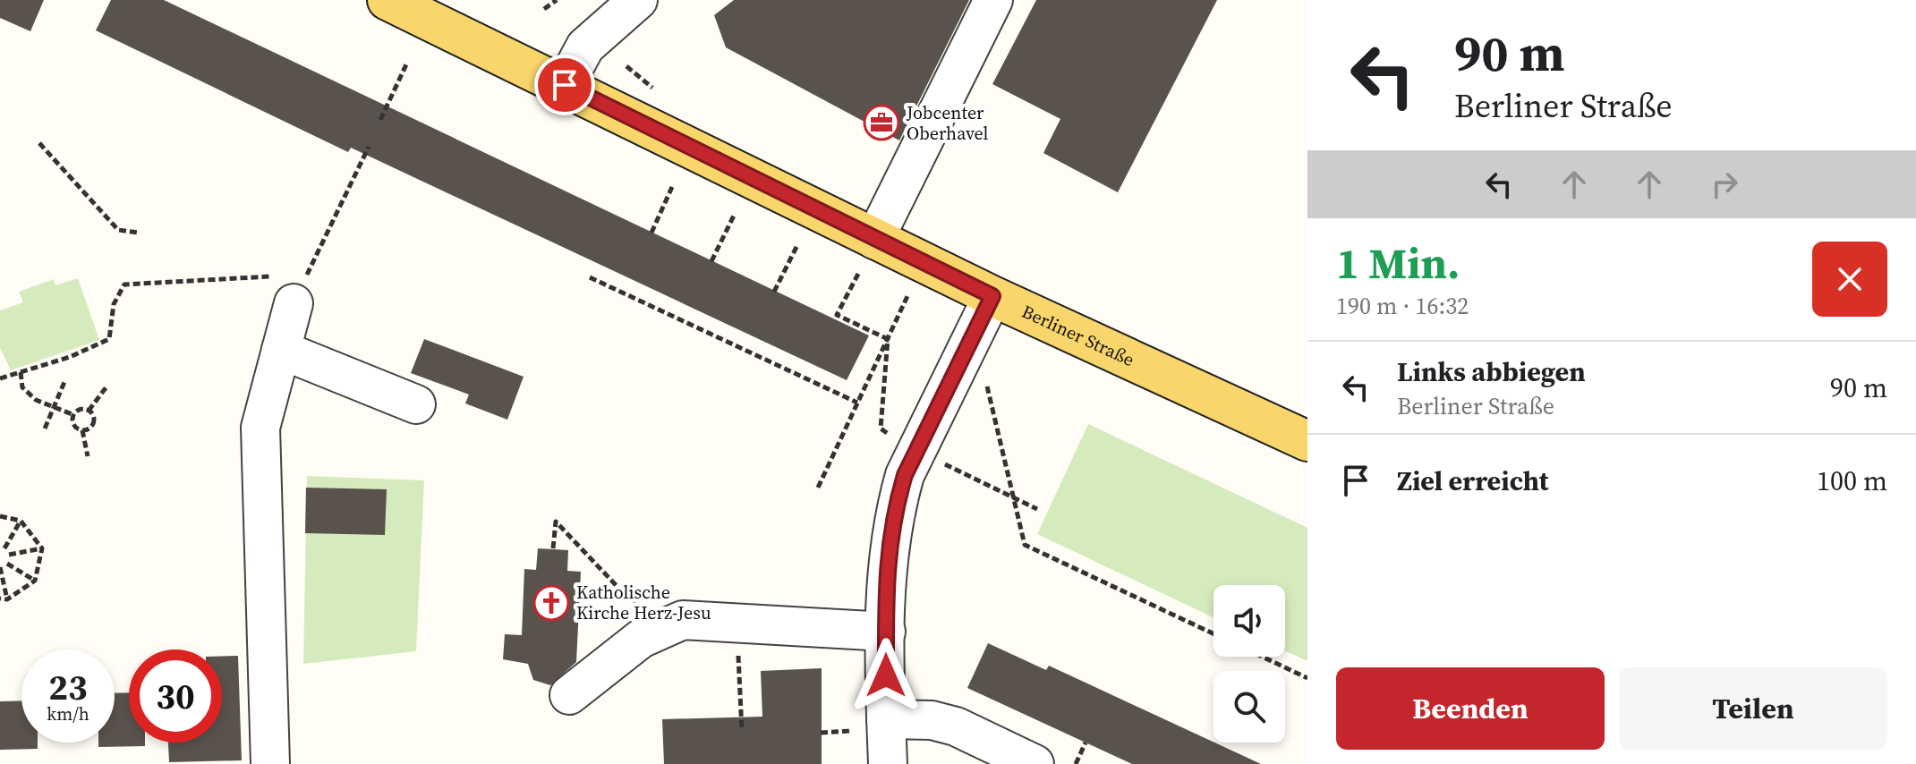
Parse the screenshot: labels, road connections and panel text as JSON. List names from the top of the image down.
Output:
{
  "streets": {
    "main road": ["Berliner Straße"]
  },
  "places": {
    "office": ["Jobcenter Oberhavel"],
    "church": ["Katholische Kirche Herz-Jesu"]
  },
  "page": {
    "turn": ["90 m", "Berliner Straße"],
    "heading": ["1 Min.", "190 m · 16:32"],
    "list": [
      {
        "name": "Links abbiegen",
        "note": "Berliner Straße",
        "value": "90 m"
      },
      {
        "name": "Ziel erreicht",
        "value": "100 m"
      }
    ],
    "speed": "23 km/h",
    "limit": "30",
    "buttons": ["Beenden", "Teilen"]
  }
}
